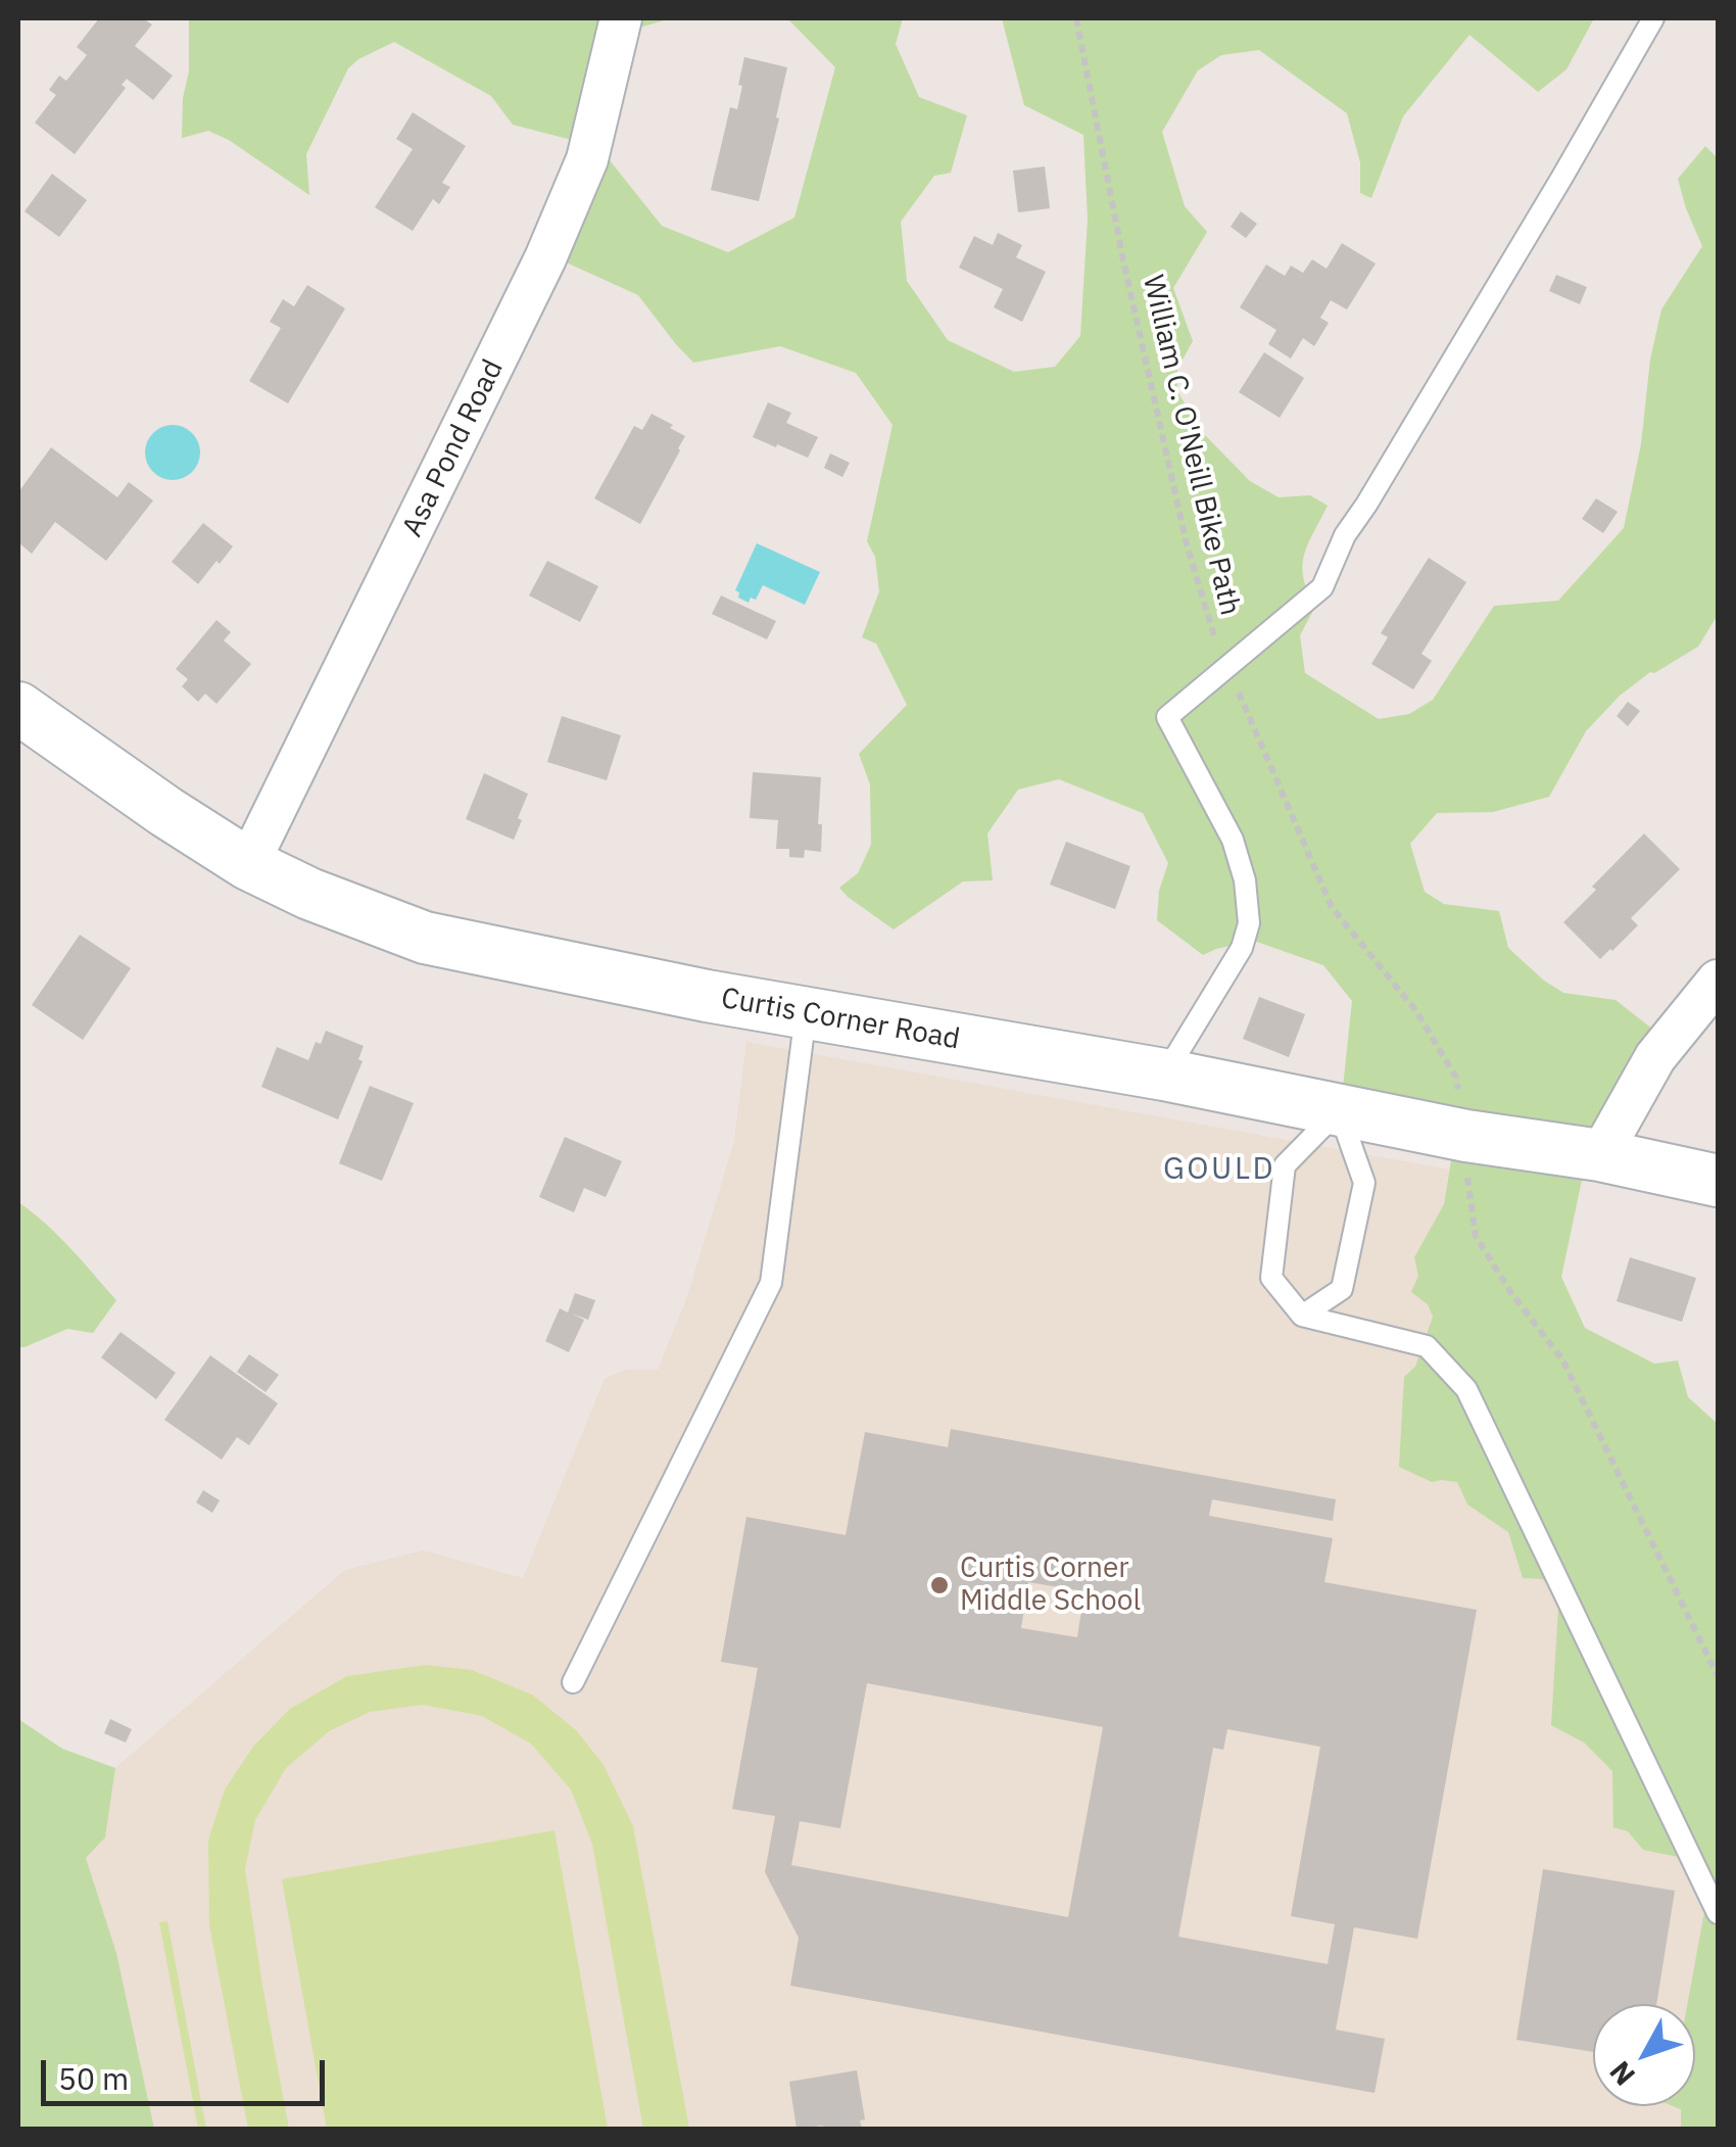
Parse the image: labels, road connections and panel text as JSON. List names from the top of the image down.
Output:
{
  "streets": {
    "street": ["Asa Pond Road", "Curtis Corner Road"],
    "path": ["William C. O'Neill Bike Path"]
  },
  "crossings": [
    ["William C. O'Neill Bike Path", "Curtis Corner Road"],
    ["Asa Pond Road", "Curtis Corner Road"]
  ],
  "districts": ["GOULD"],
  "places": ["Curtis Corner Middle School"],
  "scale_bar": "50 m",
  "north": "bottom left"
}
